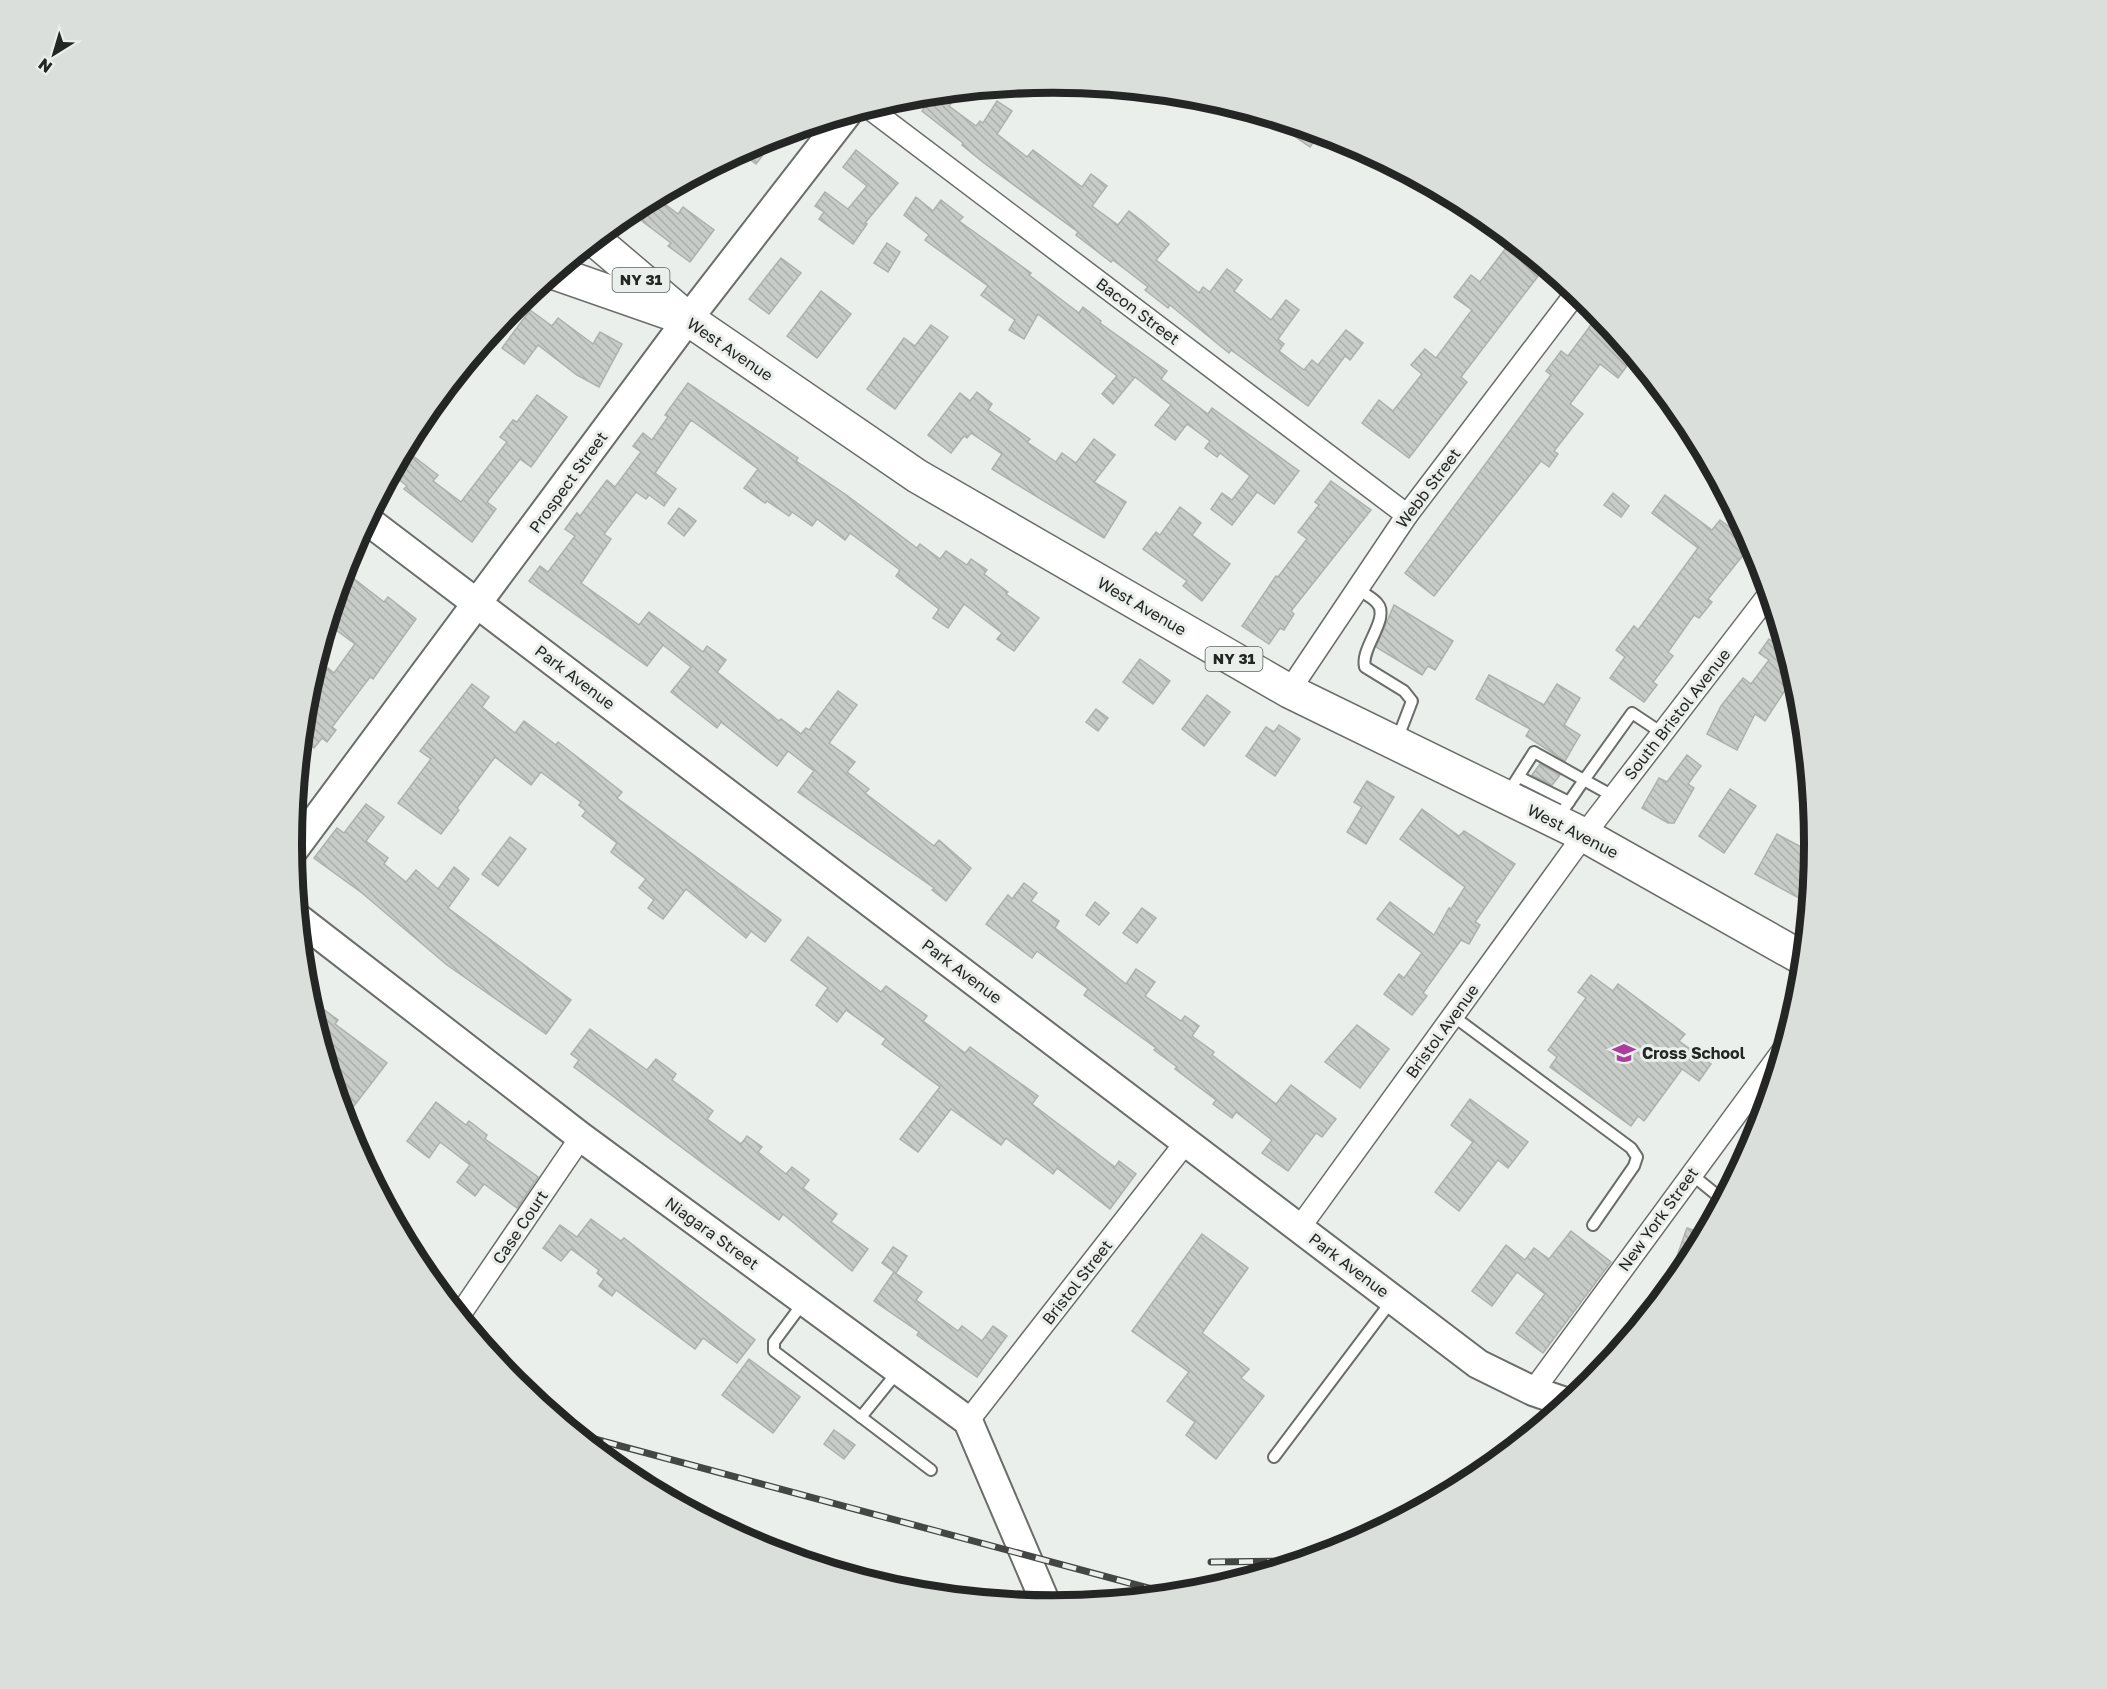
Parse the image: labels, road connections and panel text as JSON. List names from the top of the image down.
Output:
{
  "streets": {
    "main road": ["NY 31", "West Avenue"],
    "street": [
      "Bacon Street",
      "Prospect Street",
      "Webb Street",
      "Park Avenue",
      "South Bristol Avenue",
      "Bristol Avenue",
      "New York Street",
      "Case Court",
      "Niagara Street",
      "Bristol Street"
    ]
  },
  "crossings": [
    ["NY 31", "West Avenue"],
    ["NY 31", "Prospect Street"],
    ["Bacon Street", "Webb Street"],
    ["West Avenue", "Prospect Street"],
    ["West Avenue", "Webb Street"],
    ["West Avenue", "South Bristol Avenue"],
    ["West Avenue", "Bristol Avenue"],
    ["Prospect Street", "Park Avenue"],
    ["Park Avenue", "Bristol Avenue"],
    ["Park Avenue", "New York Street"],
    ["Park Avenue", "Bristol Street"],
    ["South Bristol Avenue", "Bristol Avenue"],
    ["Case Court", "Niagara Street"],
    ["Niagara Street", "Bristol Street"]
  ],
  "places": {
    "school or university": ["Cross School"]
  },
  "north": "bottom left"
}
